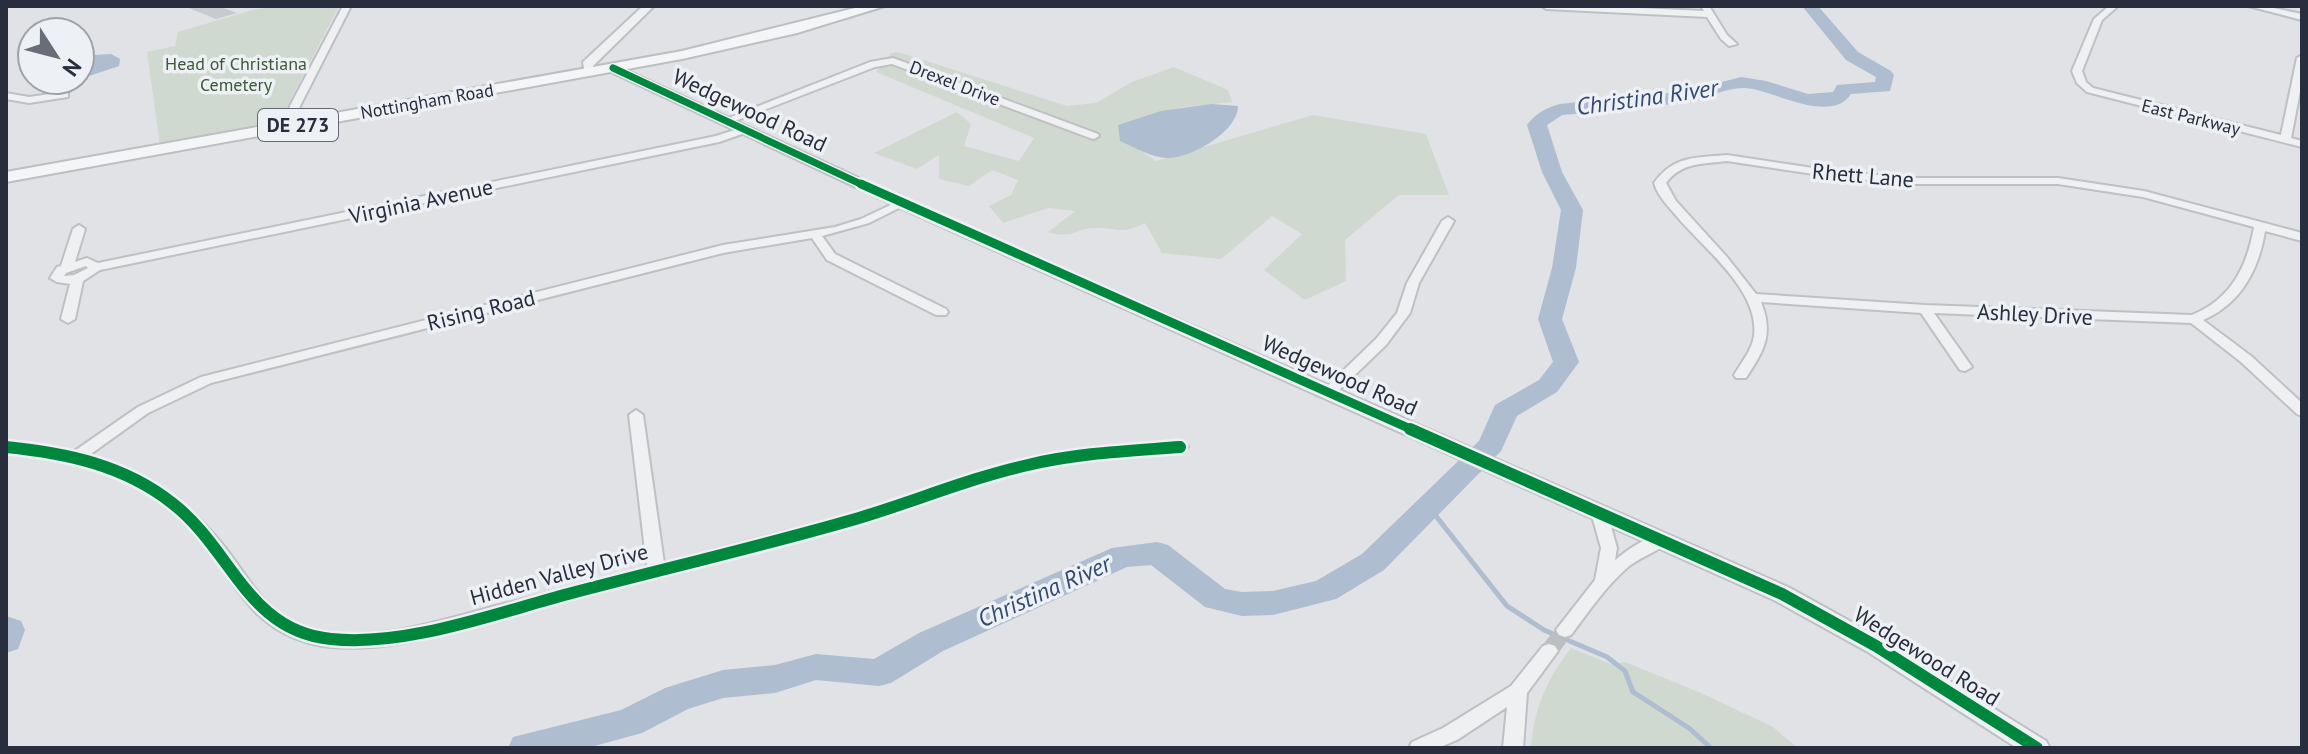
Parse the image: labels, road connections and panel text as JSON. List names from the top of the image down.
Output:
{
  "streets": {
    "main road": ["Nottingham Road", "DE 273"],
    "street": [
      "Drexel Drive",
      "Wedgewood Road",
      "East Parkway",
      "Rhett Lane",
      "Virginia Avenue",
      "Rising Road",
      "Ashley Drive",
      "Hidden Valley Drive"
    ]
  },
  "crossings": [
    ["Drexel Drive", "Wedgewood Road"],
    ["Nottingham Road", "Wedgewood Road"],
    ["Wedgewood Road", "Virginia Avenue"],
    ["Wedgewood Road", "Rising Road"],
    ["Rhett Lane", "Ashley Drive"],
    ["Rising Road", "Hidden Valley Drive"]
  ],
  "water": ["Christina River"],
  "parks": ["Head of Christiana Cemetery"],
  "north": "bottom right"
}
